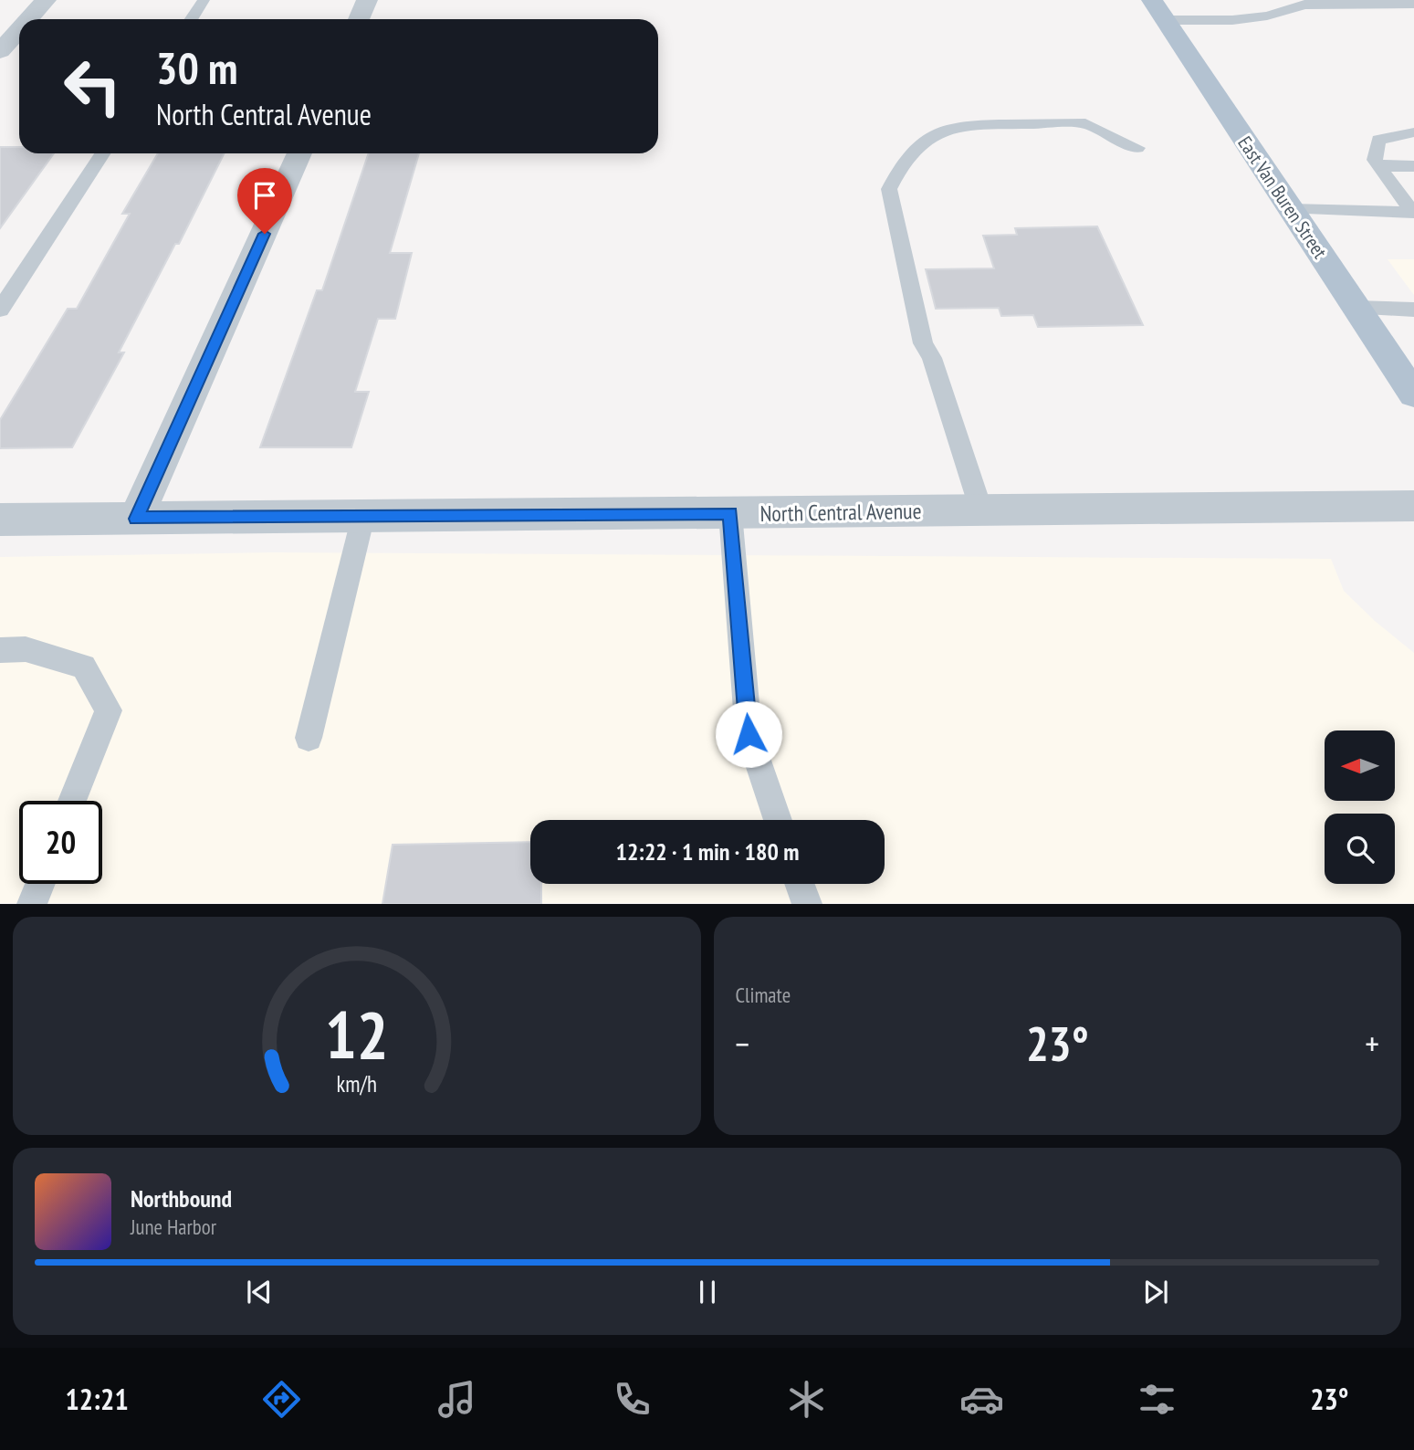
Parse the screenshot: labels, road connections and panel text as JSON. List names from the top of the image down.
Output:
{
  "streets": {
    "main road": ["East Van Buren Street"],
    "street": ["North Central Avenue"]
  },
  "north": "left",
  "page": {
    "turn": ["30 m", "North Central Avenue"],
    "limit": "20",
    "trip": "12:22 · 1 min · 180 m",
    "tile": "Climate",
    "heat": ["−", "23°", "+"],
    "song": ["Northbound", "June Harbor"],
    "tabs": ["12:21", "23°"],
    "gauge": ["12", "km/h"]
  }
}
